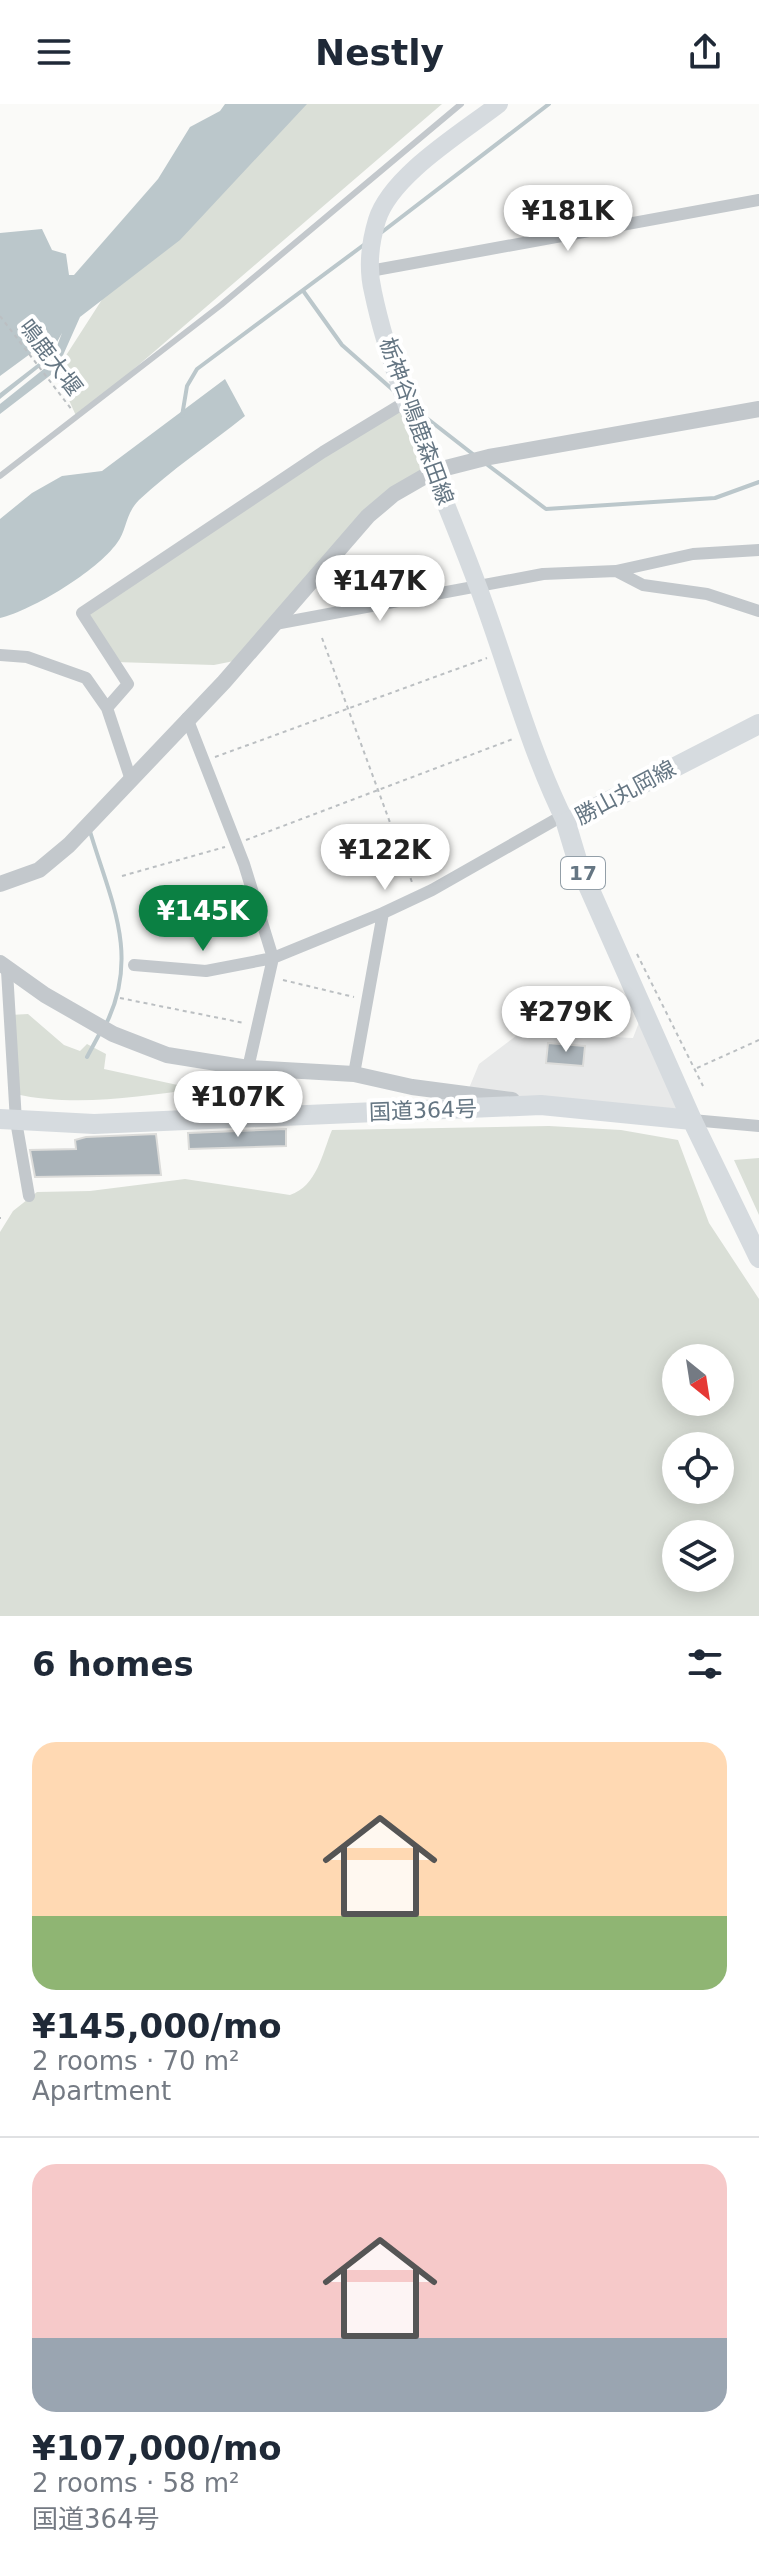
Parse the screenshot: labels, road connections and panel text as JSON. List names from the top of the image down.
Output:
{
  "streets": {
    "main road": [
      "栃神谷鳴鹿森田線",
      "勝山丸岡線",
      "17",
      "国道364号"
    ],
    "path": ["鳴鹿大堰"]
  },
  "crossings": [
    ["栃神谷鳴鹿森田線", "勝山丸岡線"],
    ["勝山丸岡線", "国道364号"]
  ],
  "north": "bottom right",
  "page": {
    "header": "Nestly",
    "price": [
      "¥181K",
      "¥147K",
      "¥122K",
      "¥145K",
      "¥279K",
      "¥107K"
    ],
    "heading": "6 homes",
    "list": [
      {
        "name": "¥145,000/mo",
        "note": "2 rooms · 70 m² · Apartment"
      },
      {
        "name": "¥107,000/mo",
        "note": "2 rooms · 58 m² · 国道364号"
      }
    ]
  }
}
